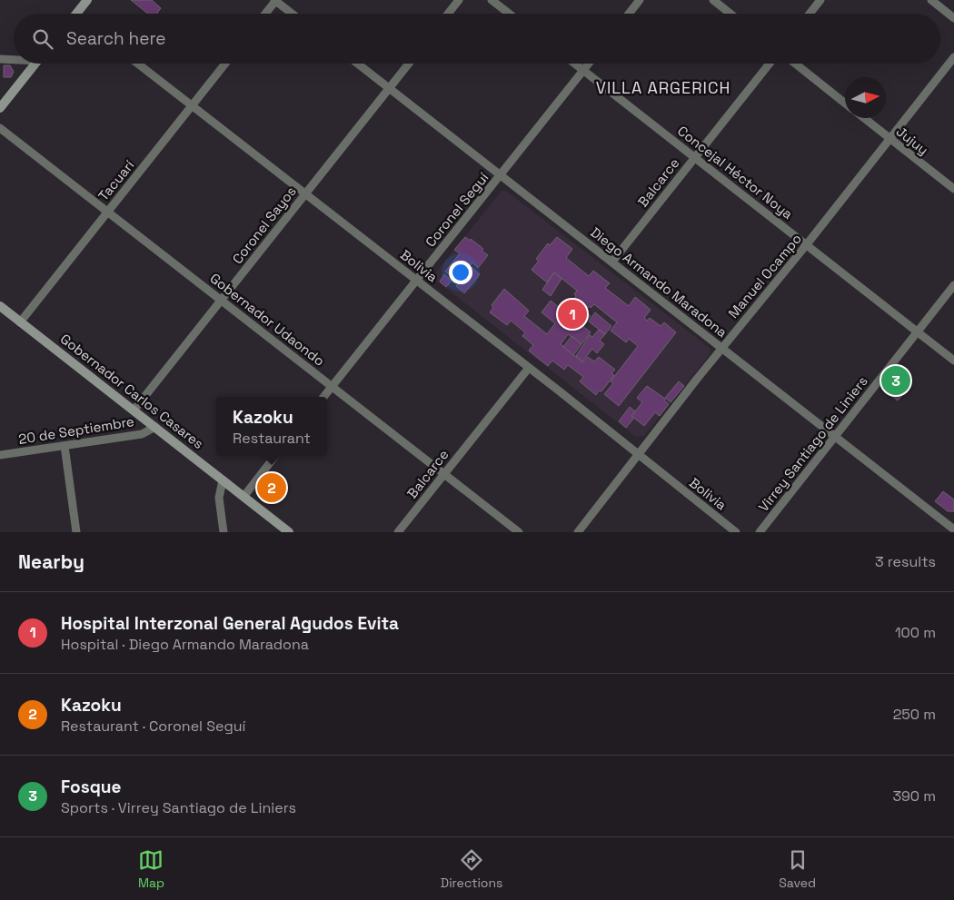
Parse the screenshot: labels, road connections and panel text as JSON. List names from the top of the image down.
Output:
{
  "streets": {
    "street": [
      "Jujuy",
      "Concejal Héctor Noya",
      "Tacuarí",
      "Balcarce",
      "Coronel Seguí",
      "Coronel Sayos",
      "Bolivia",
      "Manuel Ocampo",
      "Diego Armando Maradona",
      "Gobernador Udaondo",
      "Gobernador Carlos Casares",
      "20 de Septiembre",
      "Virrey Santiago de Liniers"
    ]
  },
  "crossings": [
    ["Jujuy", "Manuel Ocampo"],
    ["Concejal Héctor Noya", "Balcarce"],
    ["Concejal Héctor Noya", "Coronel Seguí"],
    ["Concejal Héctor Noya", "Manuel Ocampo"],
    ["Concejal Héctor Noya", "Virrey Santiago de Liniers"],
    ["Tacuarí", "Bolivia"],
    ["Tacuarí", "Gobernador Udaondo"],
    ["Tacuarí", "Gobernador Carlos Casares"],
    ["Balcarce", "Bolivia"],
    ["Balcarce", "Diego Armando Maradona"],
    ["Balcarce", "Gobernador Udaondo"],
    ["Coronel Seguí", "Bolivia"],
    ["Coronel Seguí", "Diego Armando Maradona"],
    ["Coronel Seguí", "Gobernador Udaondo"],
    ["Coronel Sayos", "Bolivia"],
    ["Coronel Sayos", "Diego Armando Maradona"],
    ["Coronel Sayos", "Gobernador Udaondo"],
    ["Coronel Sayos", "Gobernador Carlos Casares"],
    ["Bolivia", "Manuel Ocampo"],
    ["Manuel Ocampo", "Diego Armando Maradona"],
    ["Diego Armando Maradona", "Virrey Santiago de Liniers"],
    ["Gobernador Carlos Casares", "20 de Septiembre"]
  ],
  "districts": ["VILLA ARGERICH"],
  "north": "right",
  "page": {
    "search": "Search here",
    "pins": ["1", "3", "2"],
    "popup": ["Kazoku", "Restaurant"],
    "heading": ["Nearby", "3 results"],
    "list": [
      {
        "mark": "1",
        "name": "Hospital Interzonal General Agudos Evita",
        "note": "Hospital · Diego Armando Maradona",
        "value": "100 m"
      },
      {
        "mark": "2",
        "name": "Kazoku",
        "note": "Restaurant · Coronel Seguí",
        "value": "250 m"
      },
      {
        "mark": "3",
        "name": "Fosque",
        "note": "Sports · Virrey Santiago de Liniers",
        "value": "390 m"
      }
    ],
    "nav": ["Map", "Directions", "Saved"]
  }
}
